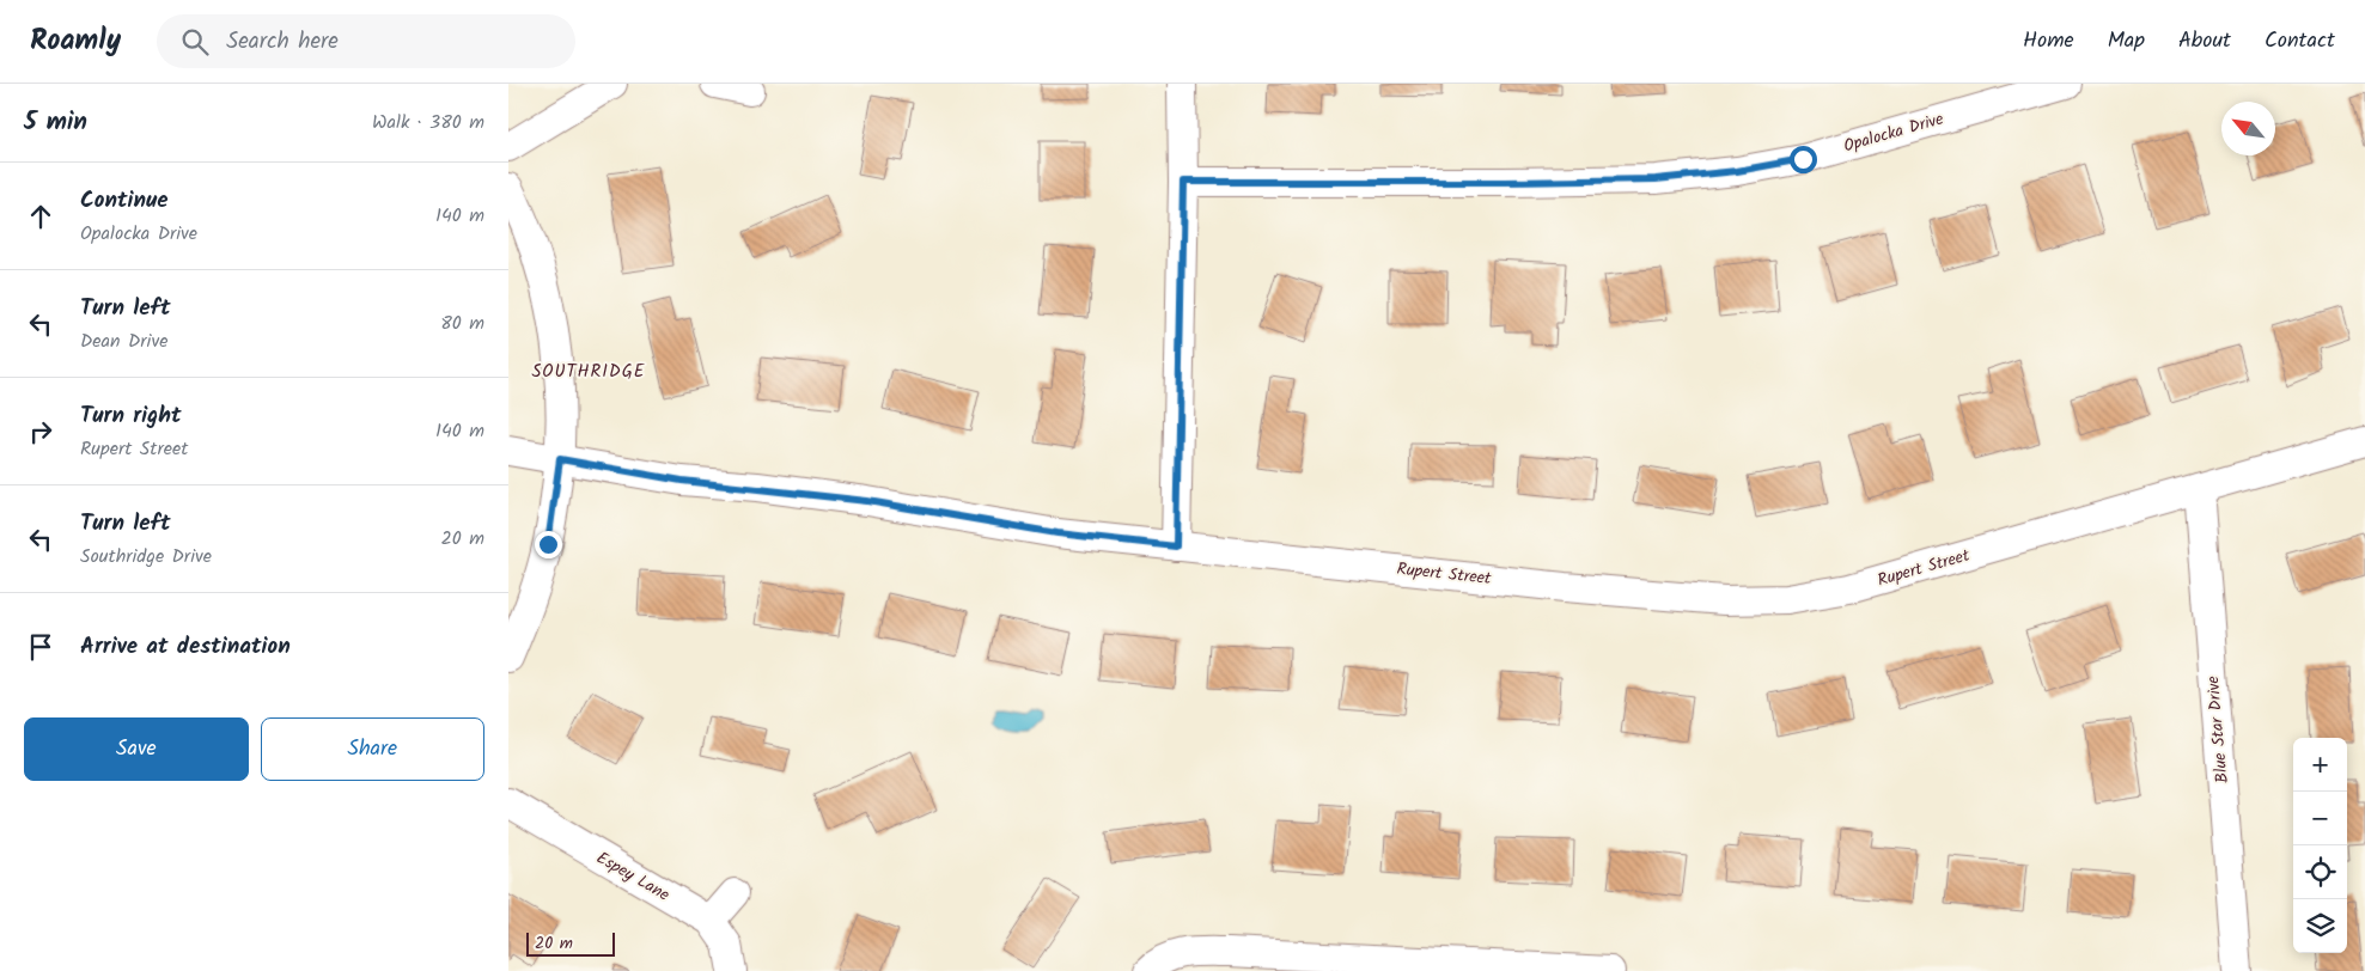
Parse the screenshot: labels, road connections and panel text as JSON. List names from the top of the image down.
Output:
{
  "streets": {
    "street": [
      "Opalocka Drive",
      "Rupert Street",
      "Blue Star Drive",
      "Espey Lane"
    ]
  },
  "crossings": [
    ["Rupert Street", "Blue Star Drive"]
  ],
  "districts": ["SOUTHRIDGE"],
  "scale_bar": "20 m",
  "north": "top left",
  "page": {
    "header": "Roamly",
    "search": "Search here",
    "nav": [
      "Home",
      "Map",
      "About",
      "Contact"
    ],
    "heading": ["5 min", "Walk · 380 m"],
    "list": [
      ["Continue", "Opalocka Drive", "140 m"],
      ["Turn left", "Dean Drive", "80 m"],
      ["Turn right", "Rupert Street", "140 m"],
      ["Turn left", "Southridge Drive", "20 m"],
      "Arrive at destination"
    ],
    "buttons": ["Save", "Share"],
    "map_buttons": ["+", "−"],
    "scale": "20 m"
  }
}
